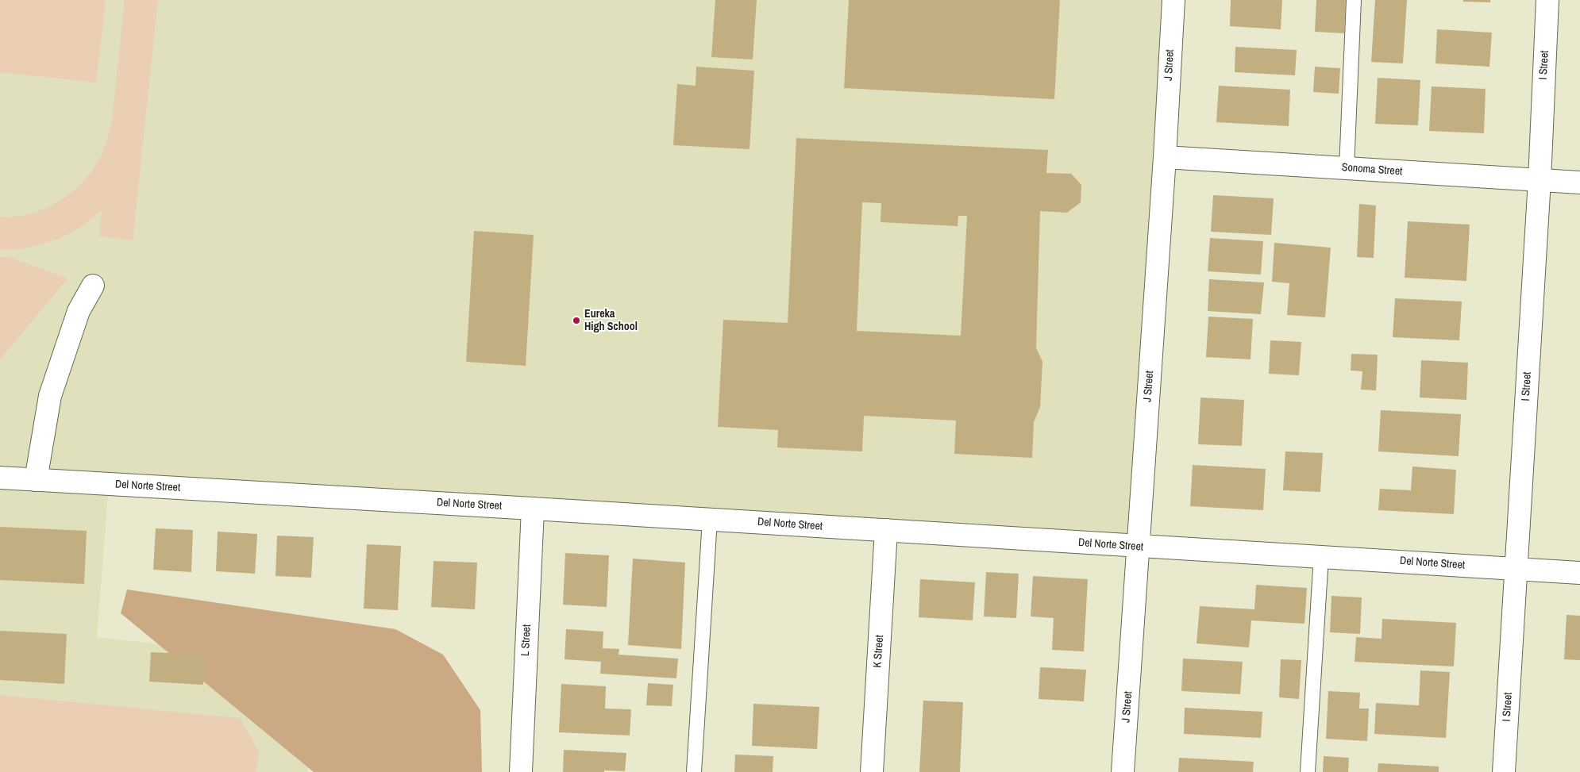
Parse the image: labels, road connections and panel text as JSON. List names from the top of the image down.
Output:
{
  "streets": {
    "street": [
      "J Street",
      "I Street",
      "Sonoma Street",
      "Del Norte Street",
      "L Street",
      "K Street"
    ]
  },
  "crossings": [
    ["J Street", "Sonoma Street"],
    ["J Street", "Del Norte Street"],
    ["I Street", "Sonoma Street"],
    ["I Street", "Del Norte Street"],
    ["Del Norte Street", "L Street"],
    ["Del Norte Street", "K Street"]
  ],
  "places": ["Eureka High School"]
}
